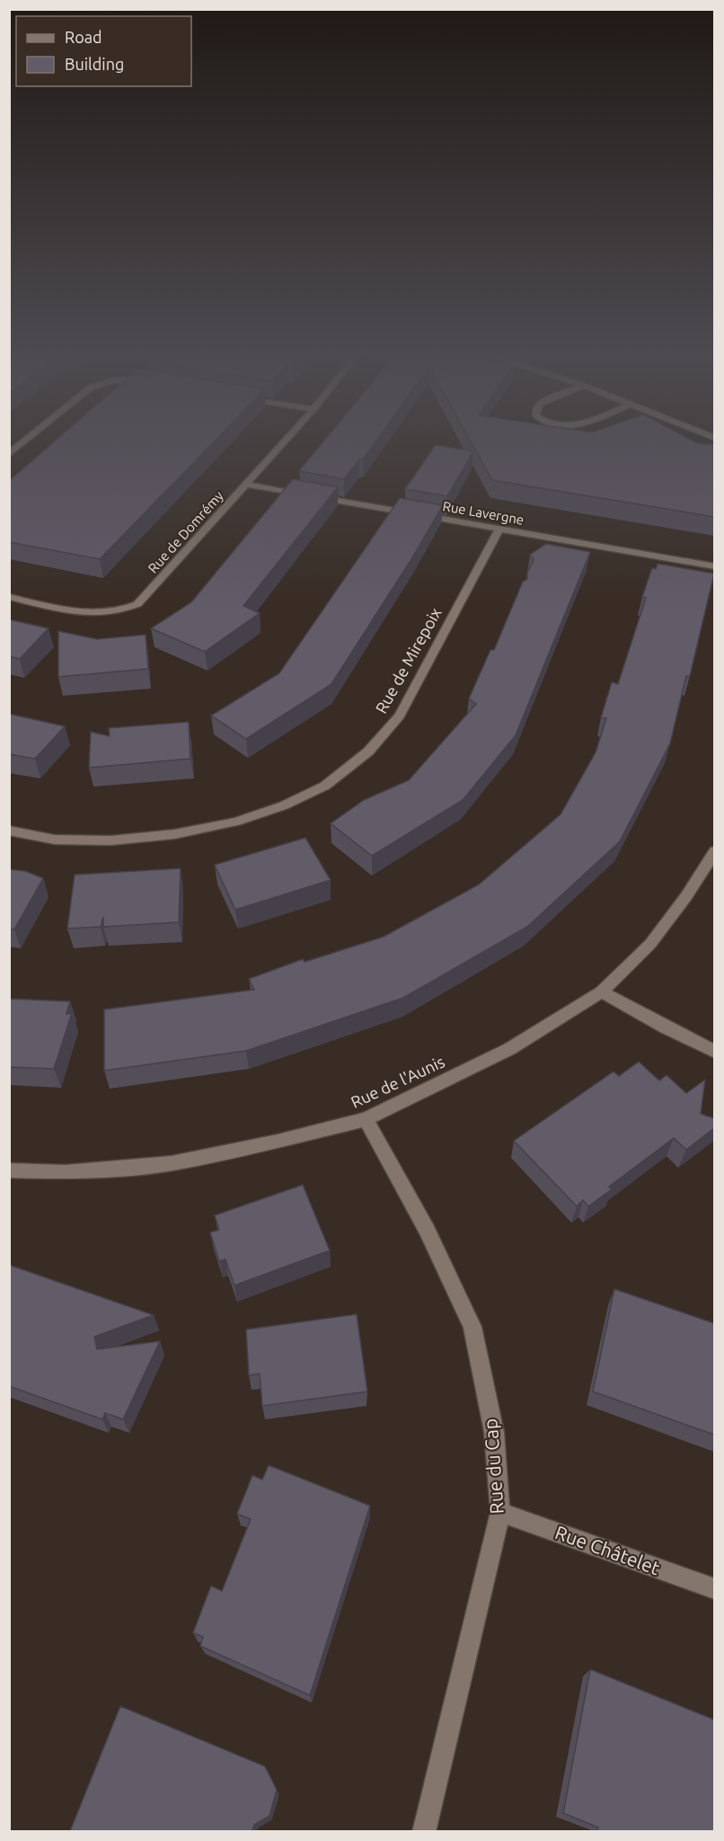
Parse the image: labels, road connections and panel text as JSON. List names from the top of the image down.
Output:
{
  "streets": {
    "street": [
      "Rue Lavergne",
      "Rue de Domrémy",
      "Rue de Mirepoix",
      "Rue de l'Aunis",
      "Rue du Cap",
      "Rue Châtelet"
    ]
  },
  "crossings": [
    ["Rue Lavergne", "Rue de Domrémy"],
    ["Rue Lavergne", "Rue de Mirepoix"],
    ["Rue de l'Aunis", "Rue du Cap"],
    ["Rue du Cap", "Rue Châtelet"]
  ],
  "legend": ["Road", "Building"]
}
